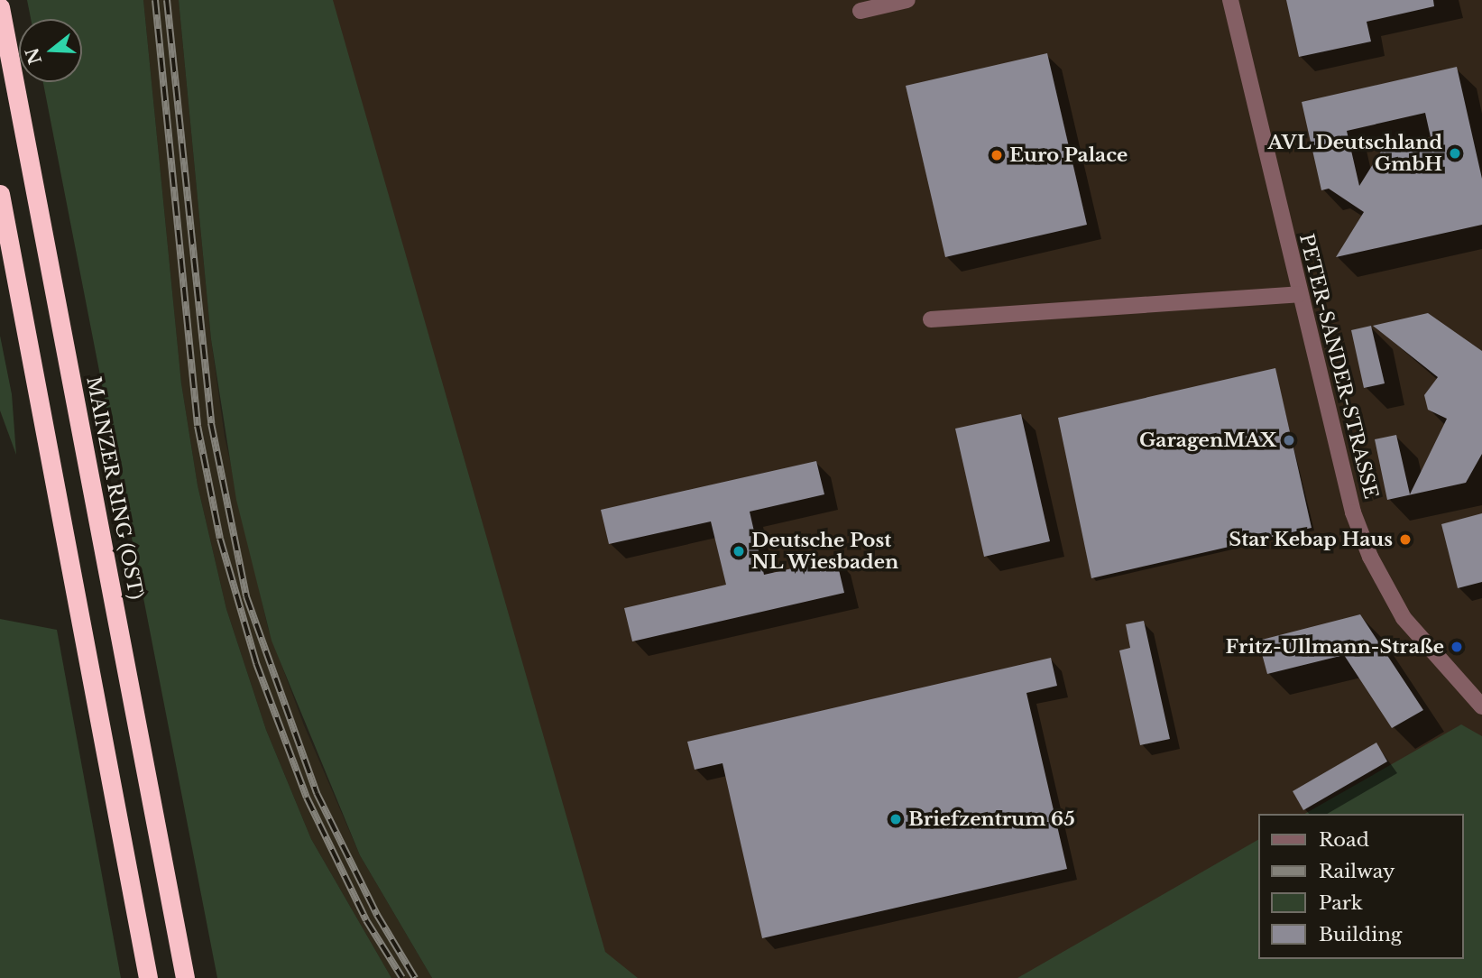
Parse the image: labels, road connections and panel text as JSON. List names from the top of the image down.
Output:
{
  "streets": {
    "highway": ["MAINZER RING (OST)"],
    "street": ["PETER-SANDER-STRASSE"]
  },
  "places": [
    "AVL Deutschland GmbH",
    "Euro Palace",
    "GaragenMAX",
    "Star Kebap Haus",
    "Deutsche Post NL Wiesbaden",
    "Fritz-Ullmann-Straße",
    "Briefzentrum 65"
  ],
  "legend": [
    "Road",
    "Railway",
    "Park",
    "Building"
  ],
  "north": "left"
}
